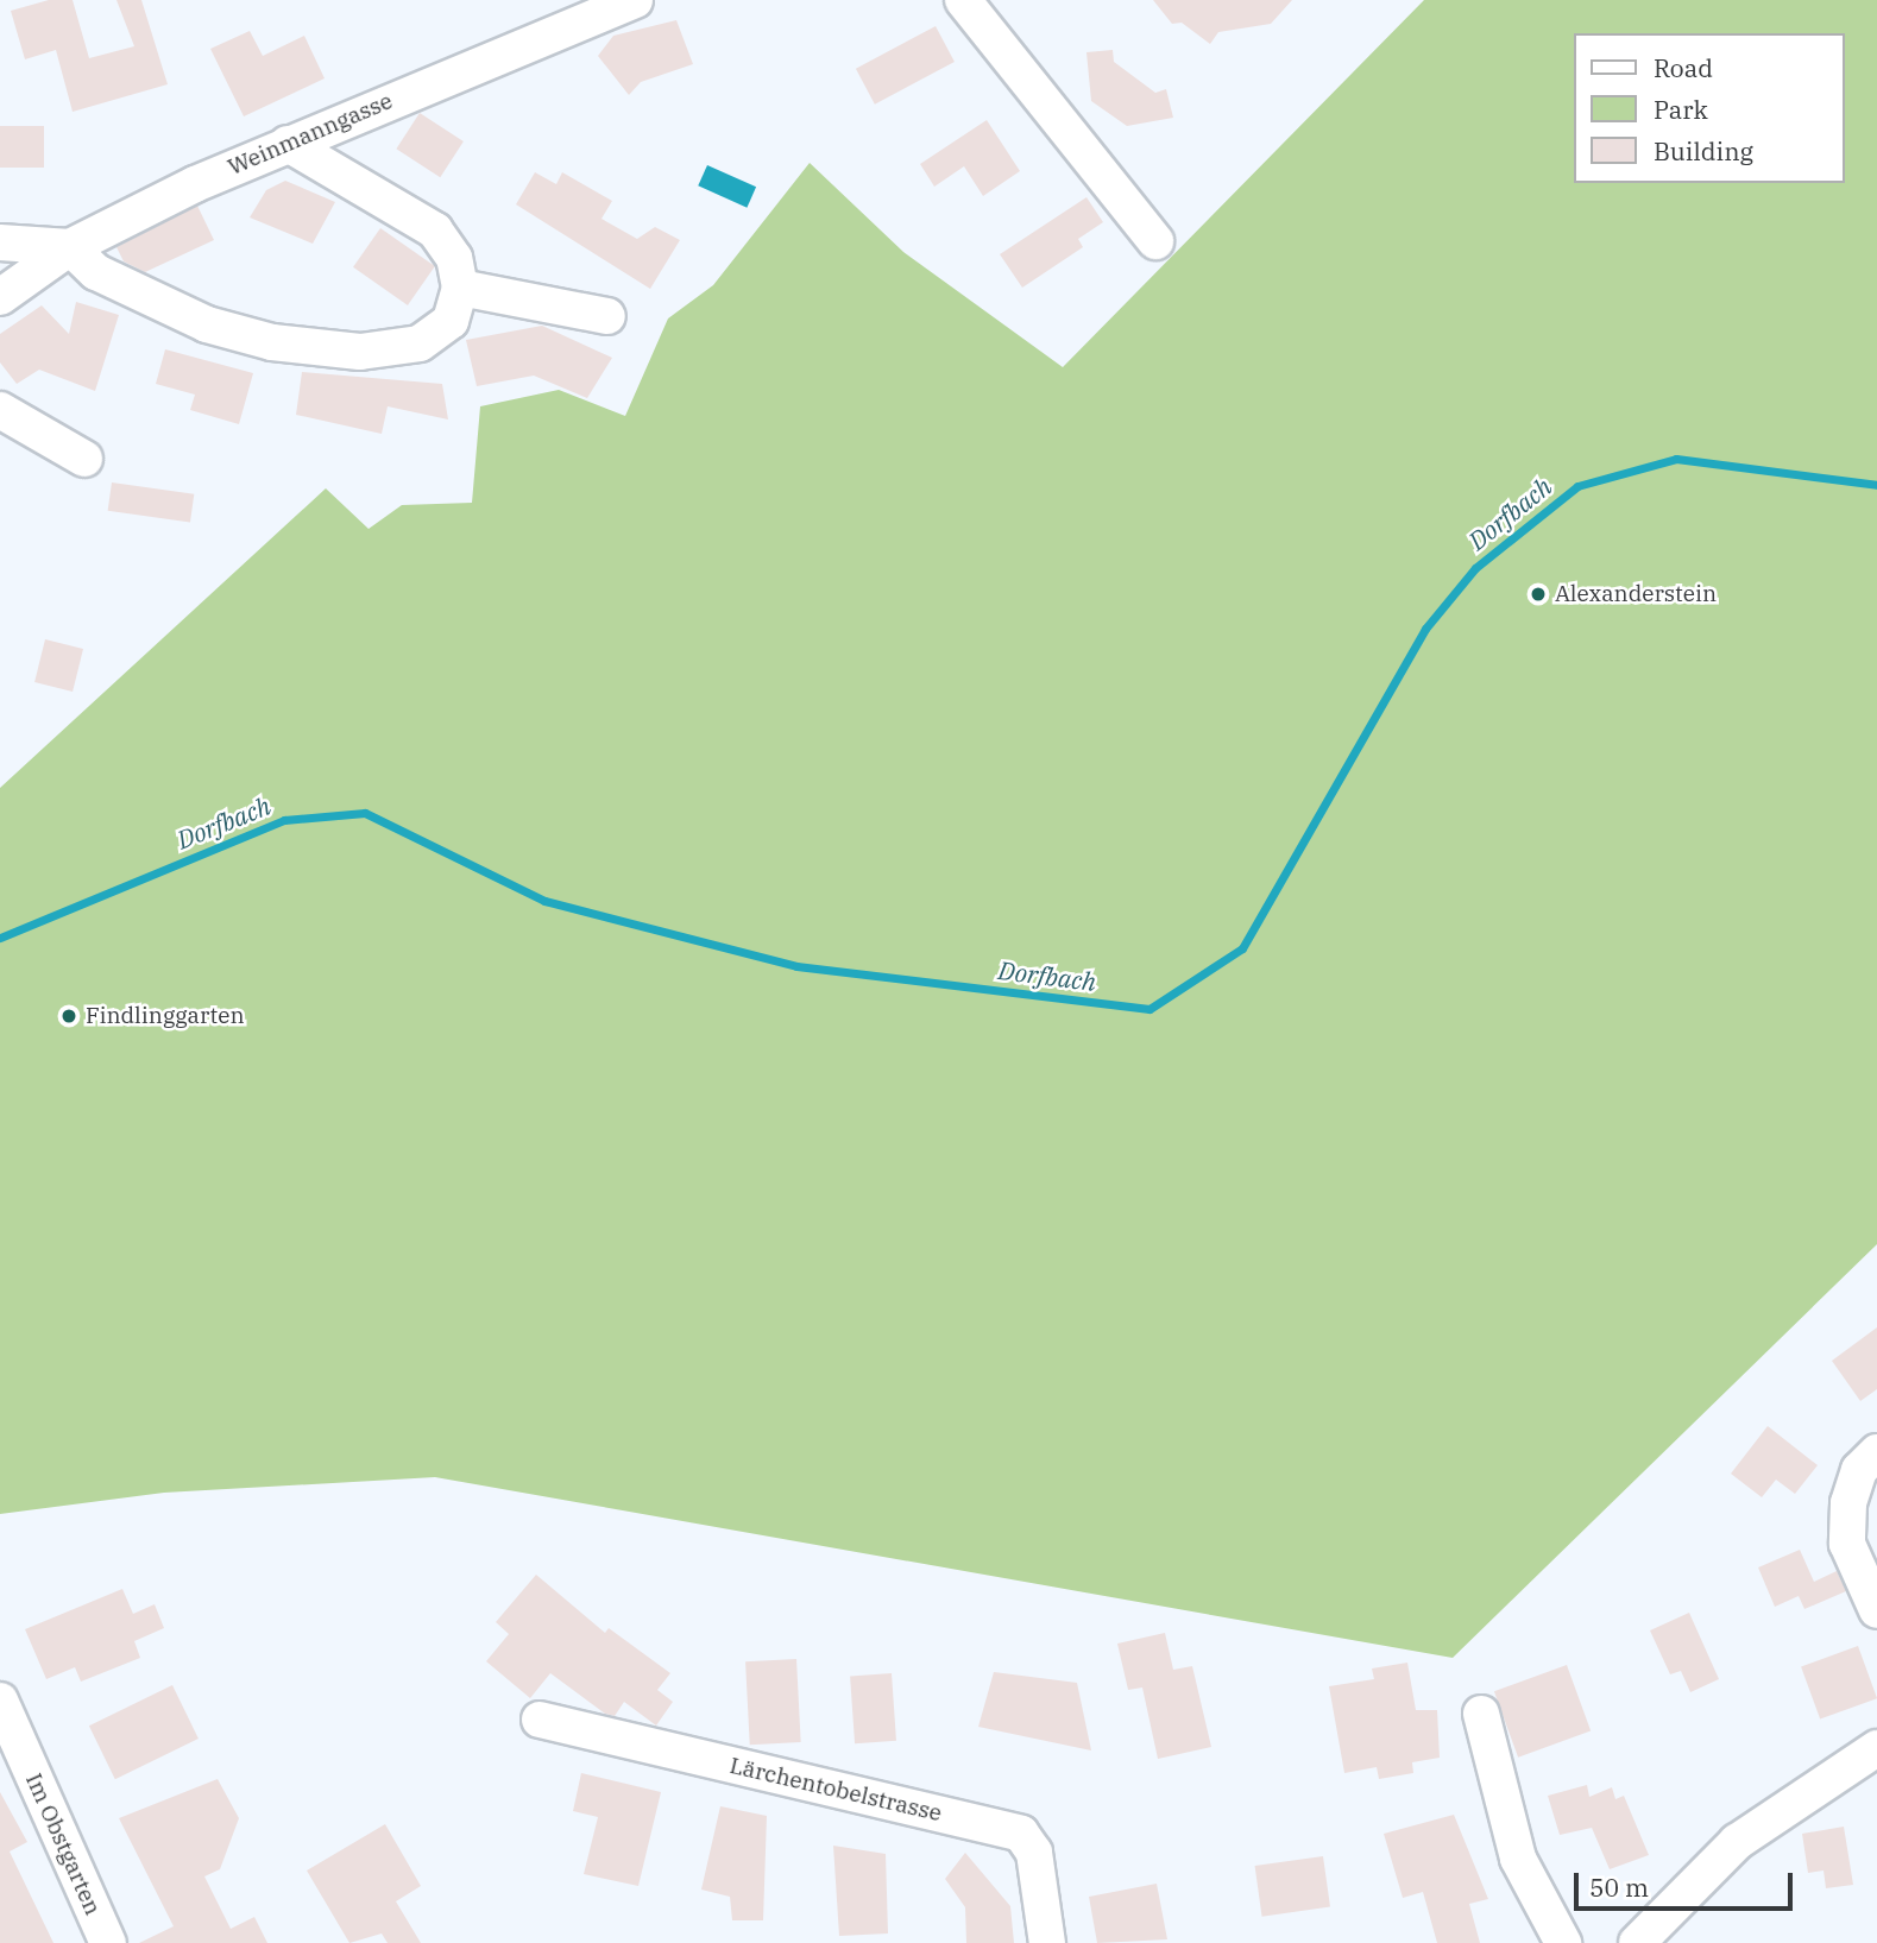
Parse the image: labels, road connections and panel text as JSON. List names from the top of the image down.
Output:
{
  "streets": {
    "street": ["Weinmanngasse", "Lärchentobelstrasse", "Im Obstgarten"]
  },
  "water": ["Dorfbach"],
  "places": ["Alexanderstein", "Findlinggarten"],
  "legend": ["Road", "Park", "Building"],
  "scale_bar": "50 m"
}
